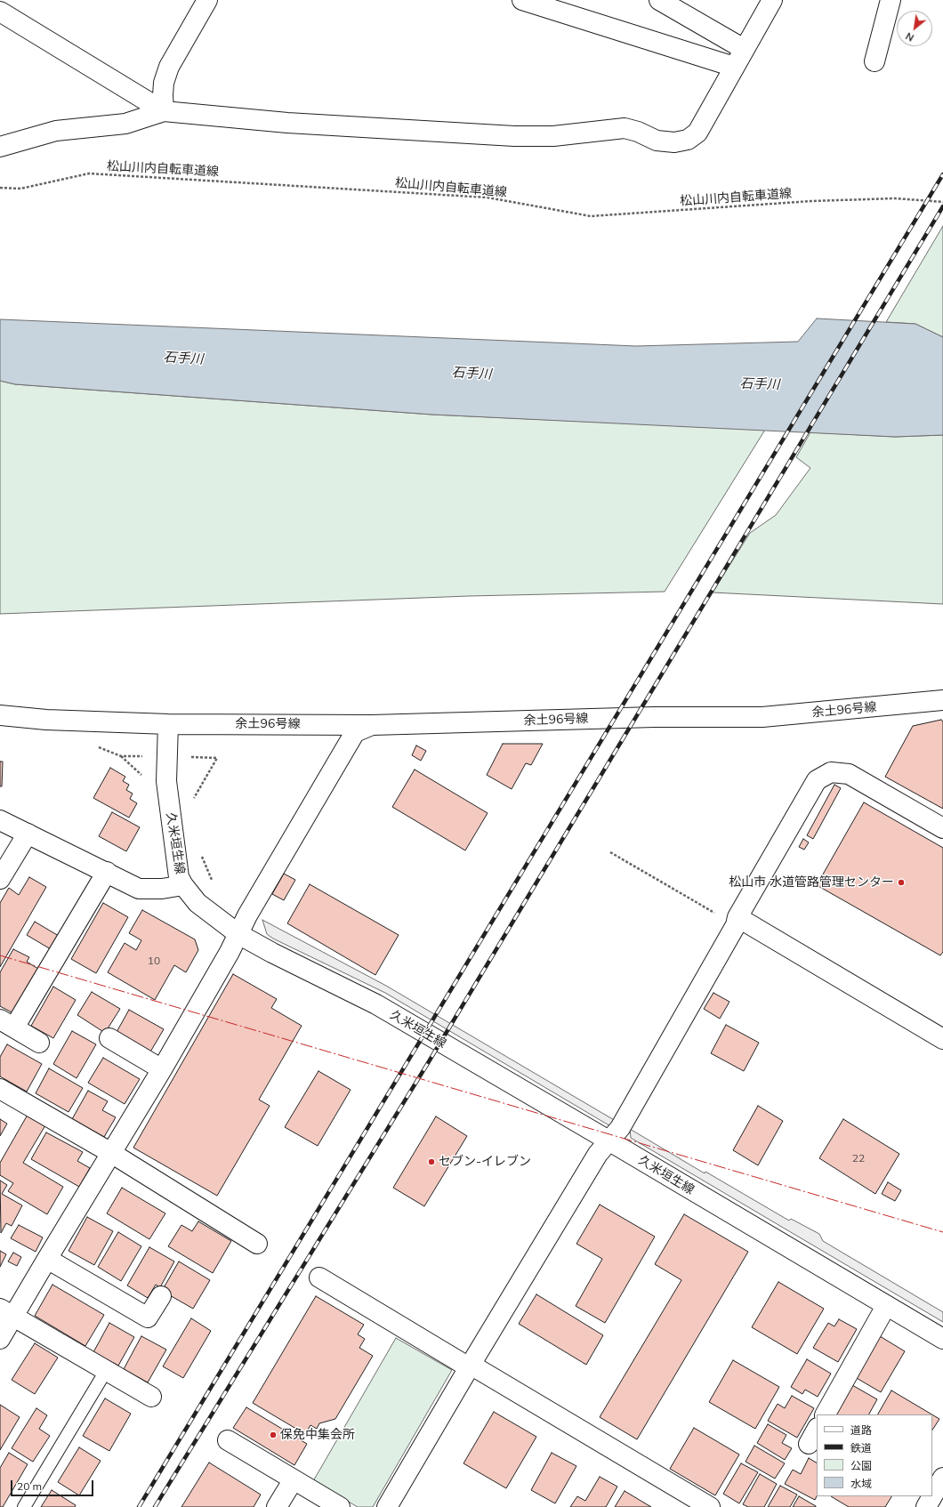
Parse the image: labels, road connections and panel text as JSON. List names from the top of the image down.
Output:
{
  "streets": {
    "street": ["余土96号線", "久米垣生線"],
    "path": ["松山川内自転車道線"]
  },
  "crossings": [
    ["余土96号線", "久米垣生線"]
  ],
  "water": ["石手川"],
  "places": ["松山市 水道管路管理センター", "セブン-イレブン", "保免中集会所"],
  "house_numbers": ["10", "22"],
  "legend": [
    "道路",
    "鉄道",
    "公園",
    "水域"
  ],
  "scale_bar": "20 m",
  "north": "bottom left"
}
